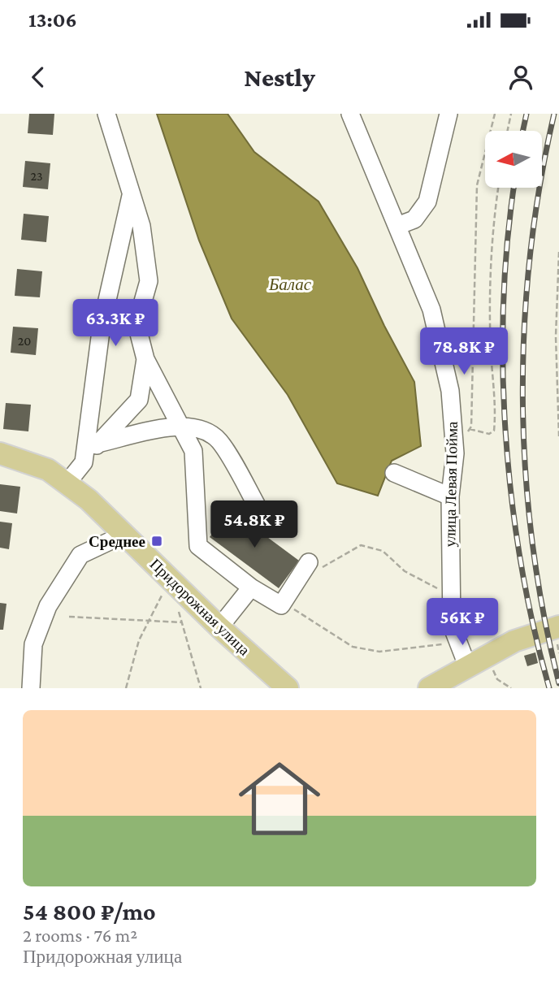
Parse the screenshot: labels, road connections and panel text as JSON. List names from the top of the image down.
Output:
{
  "streets": {
    "main road": ["Придорожная улица"],
    "street": ["улица Левая Пойма"]
  },
  "water": ["Балас"],
  "places": {
    "transit": ["Среднее"]
  },
  "house_numbers": ["23", "20"],
  "north": "left",
  "page": {
    "status": "13:06",
    "header": "Nestly",
    "price": [
      "63.3K ₽",
      "78.8K ₽",
      "54.8K ₽",
      "56K ₽"
    ],
    "list": [
      {
        "name": "54 800 ₽/mo",
        "note": "2 rooms · 76 m² · Придорожная улица"
      }
    ]
  }
}
